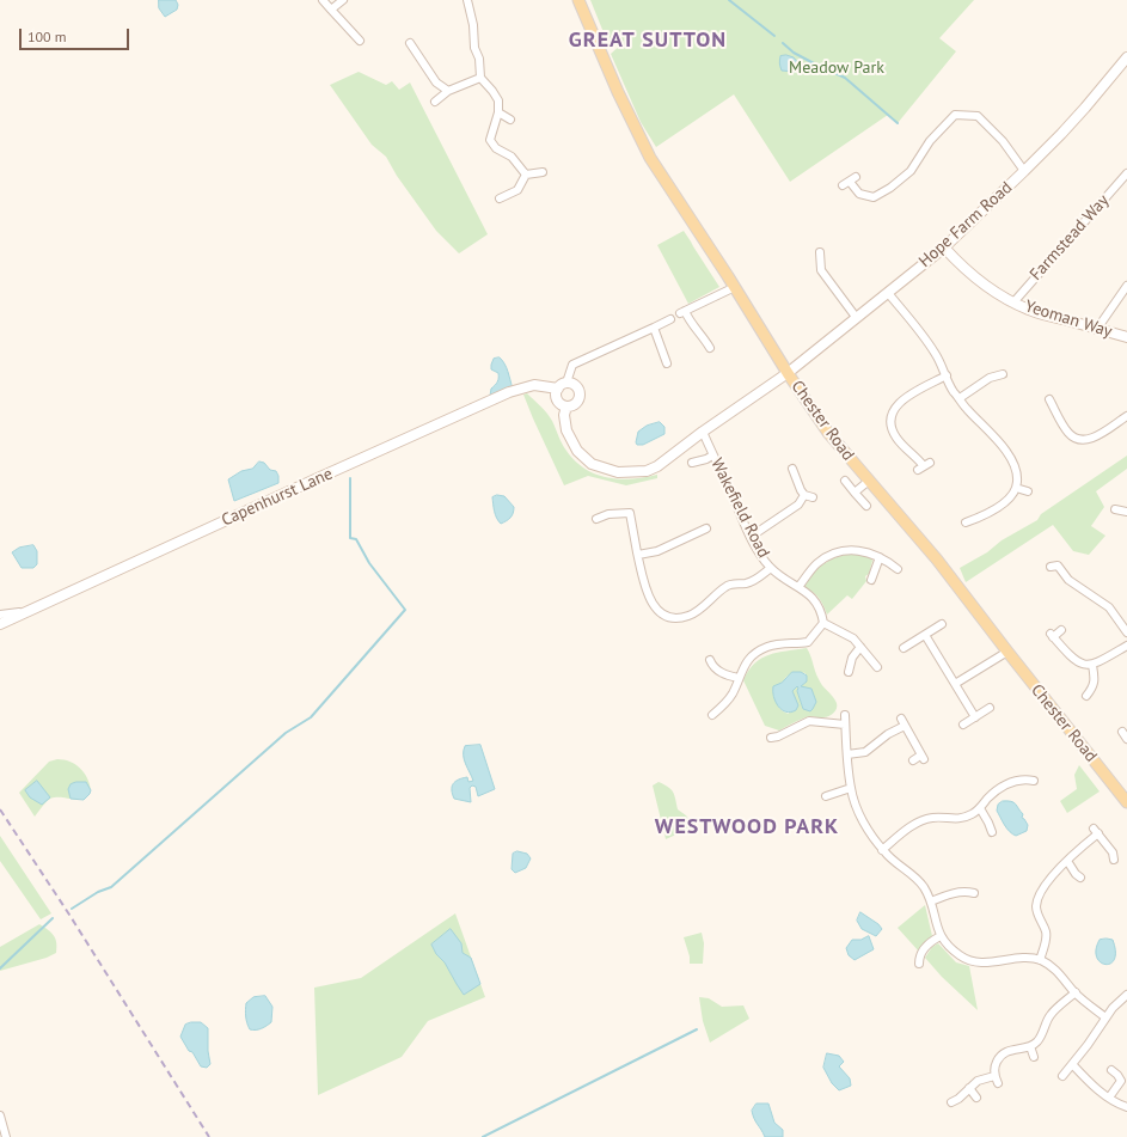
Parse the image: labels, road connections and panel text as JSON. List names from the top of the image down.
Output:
{
  "streets": {
    "main road": ["Chester Road"],
    "street": [
      "Hope Farm Road",
      "Farmstead Way",
      "Yeoman Way",
      "Capenhurst Lane",
      "Wakefield Road"
    ]
  },
  "crossings": [
    ["Hope Farm Road", "Yeoman Way"],
    ["Hope Farm Road", "Chester Road"],
    ["Hope Farm Road", "Capenhurst Lane"],
    ["Hope Farm Road", "Wakefield Road"],
    ["Farmstead Way", "Yeoman Way"]
  ],
  "districts": ["GREAT SUTTON", "WESTWOOD PARK"],
  "parks": ["Meadow Park"],
  "scale_bar": "100 m"
}
